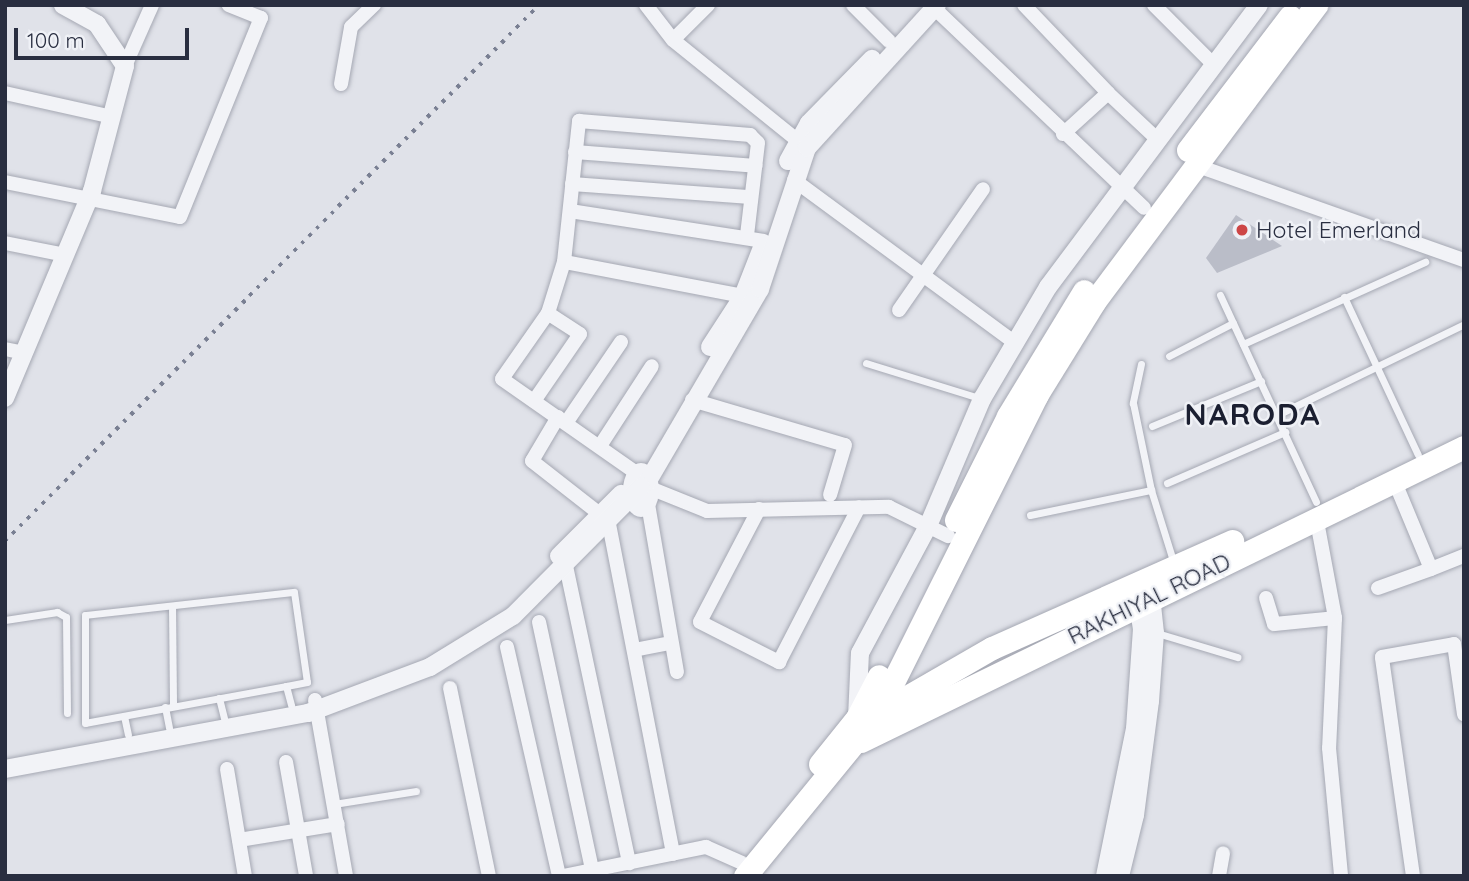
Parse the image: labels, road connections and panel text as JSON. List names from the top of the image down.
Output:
{
  "streets": {
    "main road": ["RAKHIYAL ROAD"]
  },
  "districts": ["NARODA"],
  "places": ["Hotel Emerland"],
  "scale_bar": "100 m"
}
